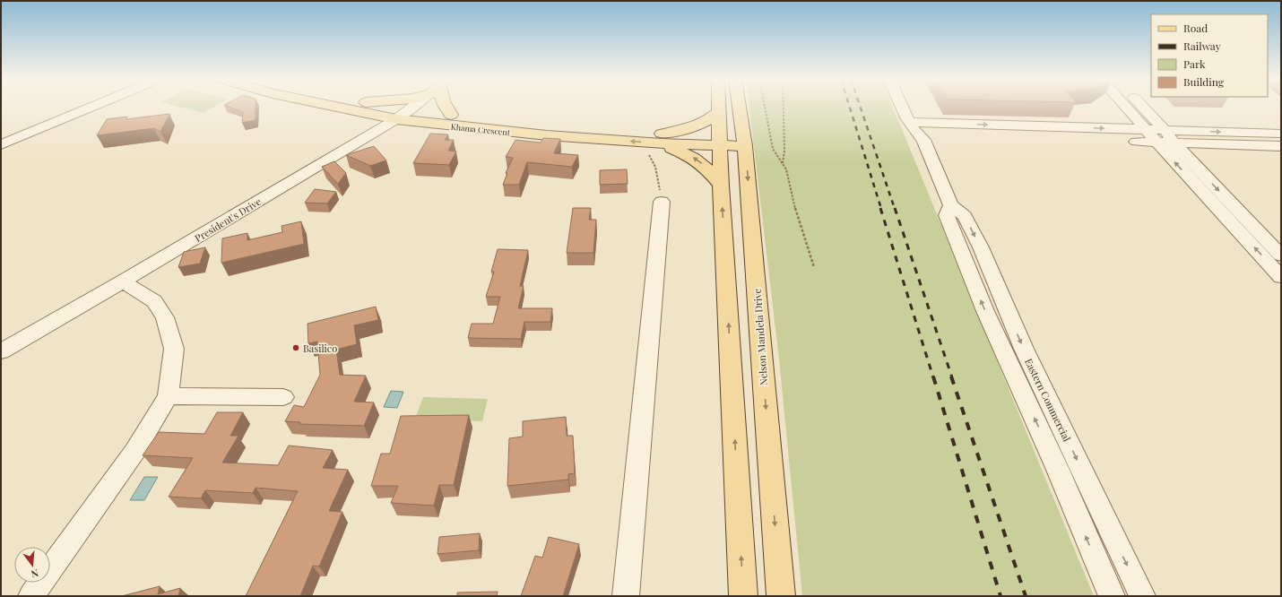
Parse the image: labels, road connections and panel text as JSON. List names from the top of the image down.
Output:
{
  "streets": {
    "main road": ["Khama Crescent", "Nelson Mandela Drive"],
    "street": ["President's Drive", "Eastern Commercial"]
  },
  "crossings": [
    ["Khama Crescent", "President's Drive"],
    ["Khama Crescent", "Nelson Mandela Drive"]
  ],
  "places": ["Basilico"],
  "legend": [
    "Road",
    "Railway",
    "Park",
    "Building"
  ],
  "north": "bottom"
}
